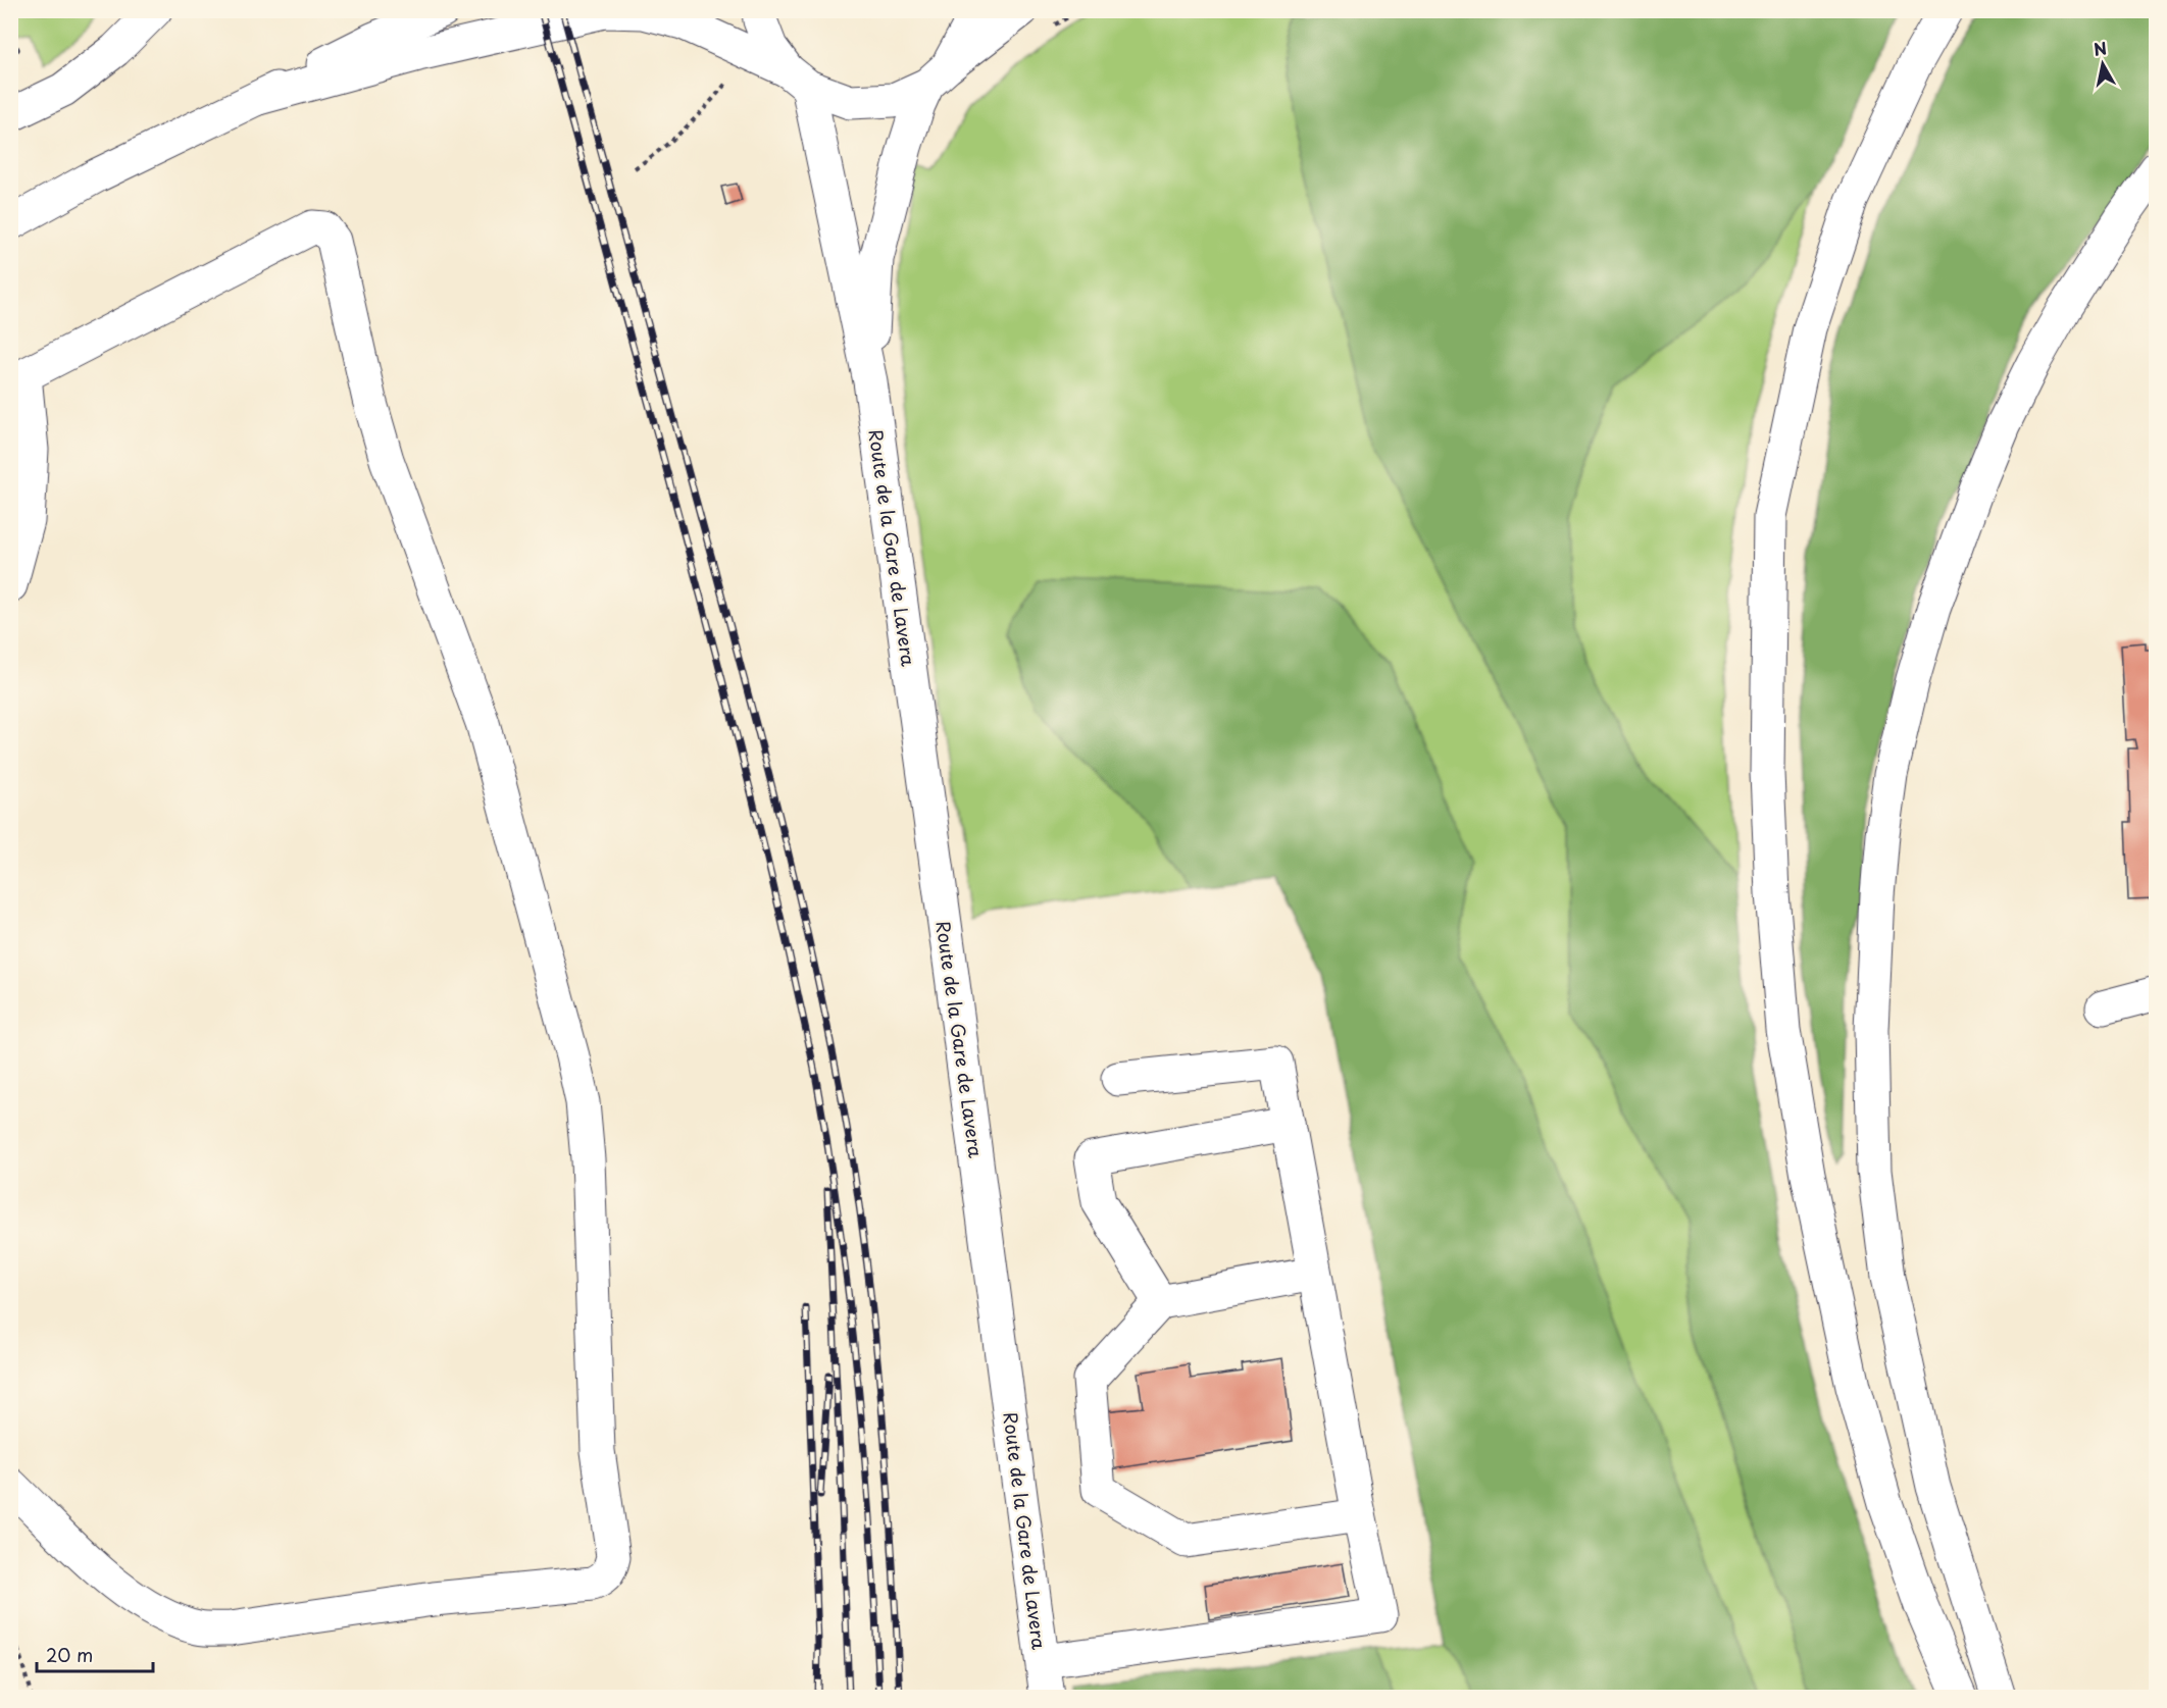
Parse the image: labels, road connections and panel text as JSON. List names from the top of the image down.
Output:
{
  "streets": {
    "street": ["Route de la Gare de Lavera"]
  },
  "scale_bar": "20 m",
  "north": "top"
}
